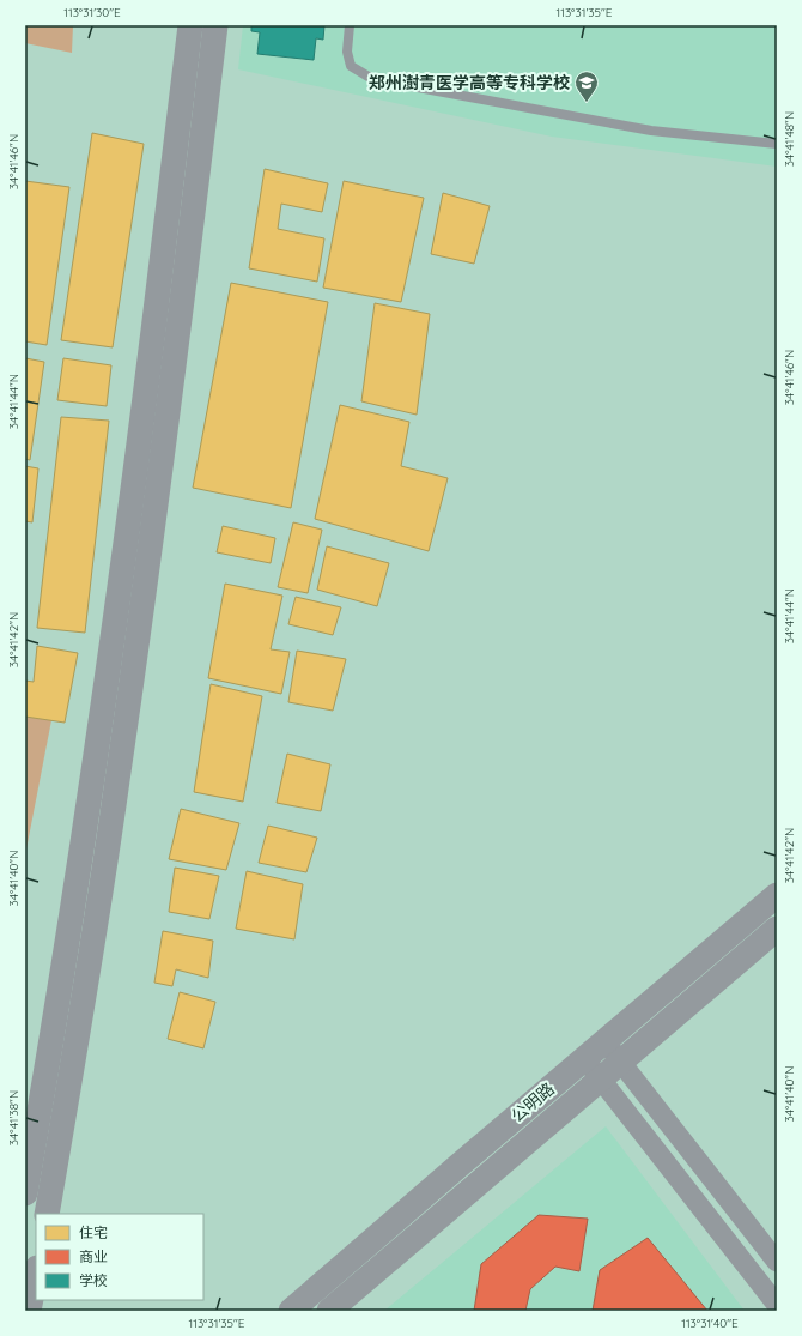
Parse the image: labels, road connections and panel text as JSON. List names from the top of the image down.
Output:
{
  "streets": {
    "street": ["公明路"]
  },
  "places": {
    "school or university": ["郑州澍青医学高等专科学校"]
  },
  "legend": ["住宅", "商业", "学校"],
  "coordinates": [
    "113°31'30\"E",
    "113°31'35\"E",
    "34°41'48\"N",
    "34°41'46\"N",
    "34°41'44\"N",
    "34°41'42\"N",
    "34°41'40\"N",
    "34°41'38\"N",
    "113°31'40\"E"
  ]
}
